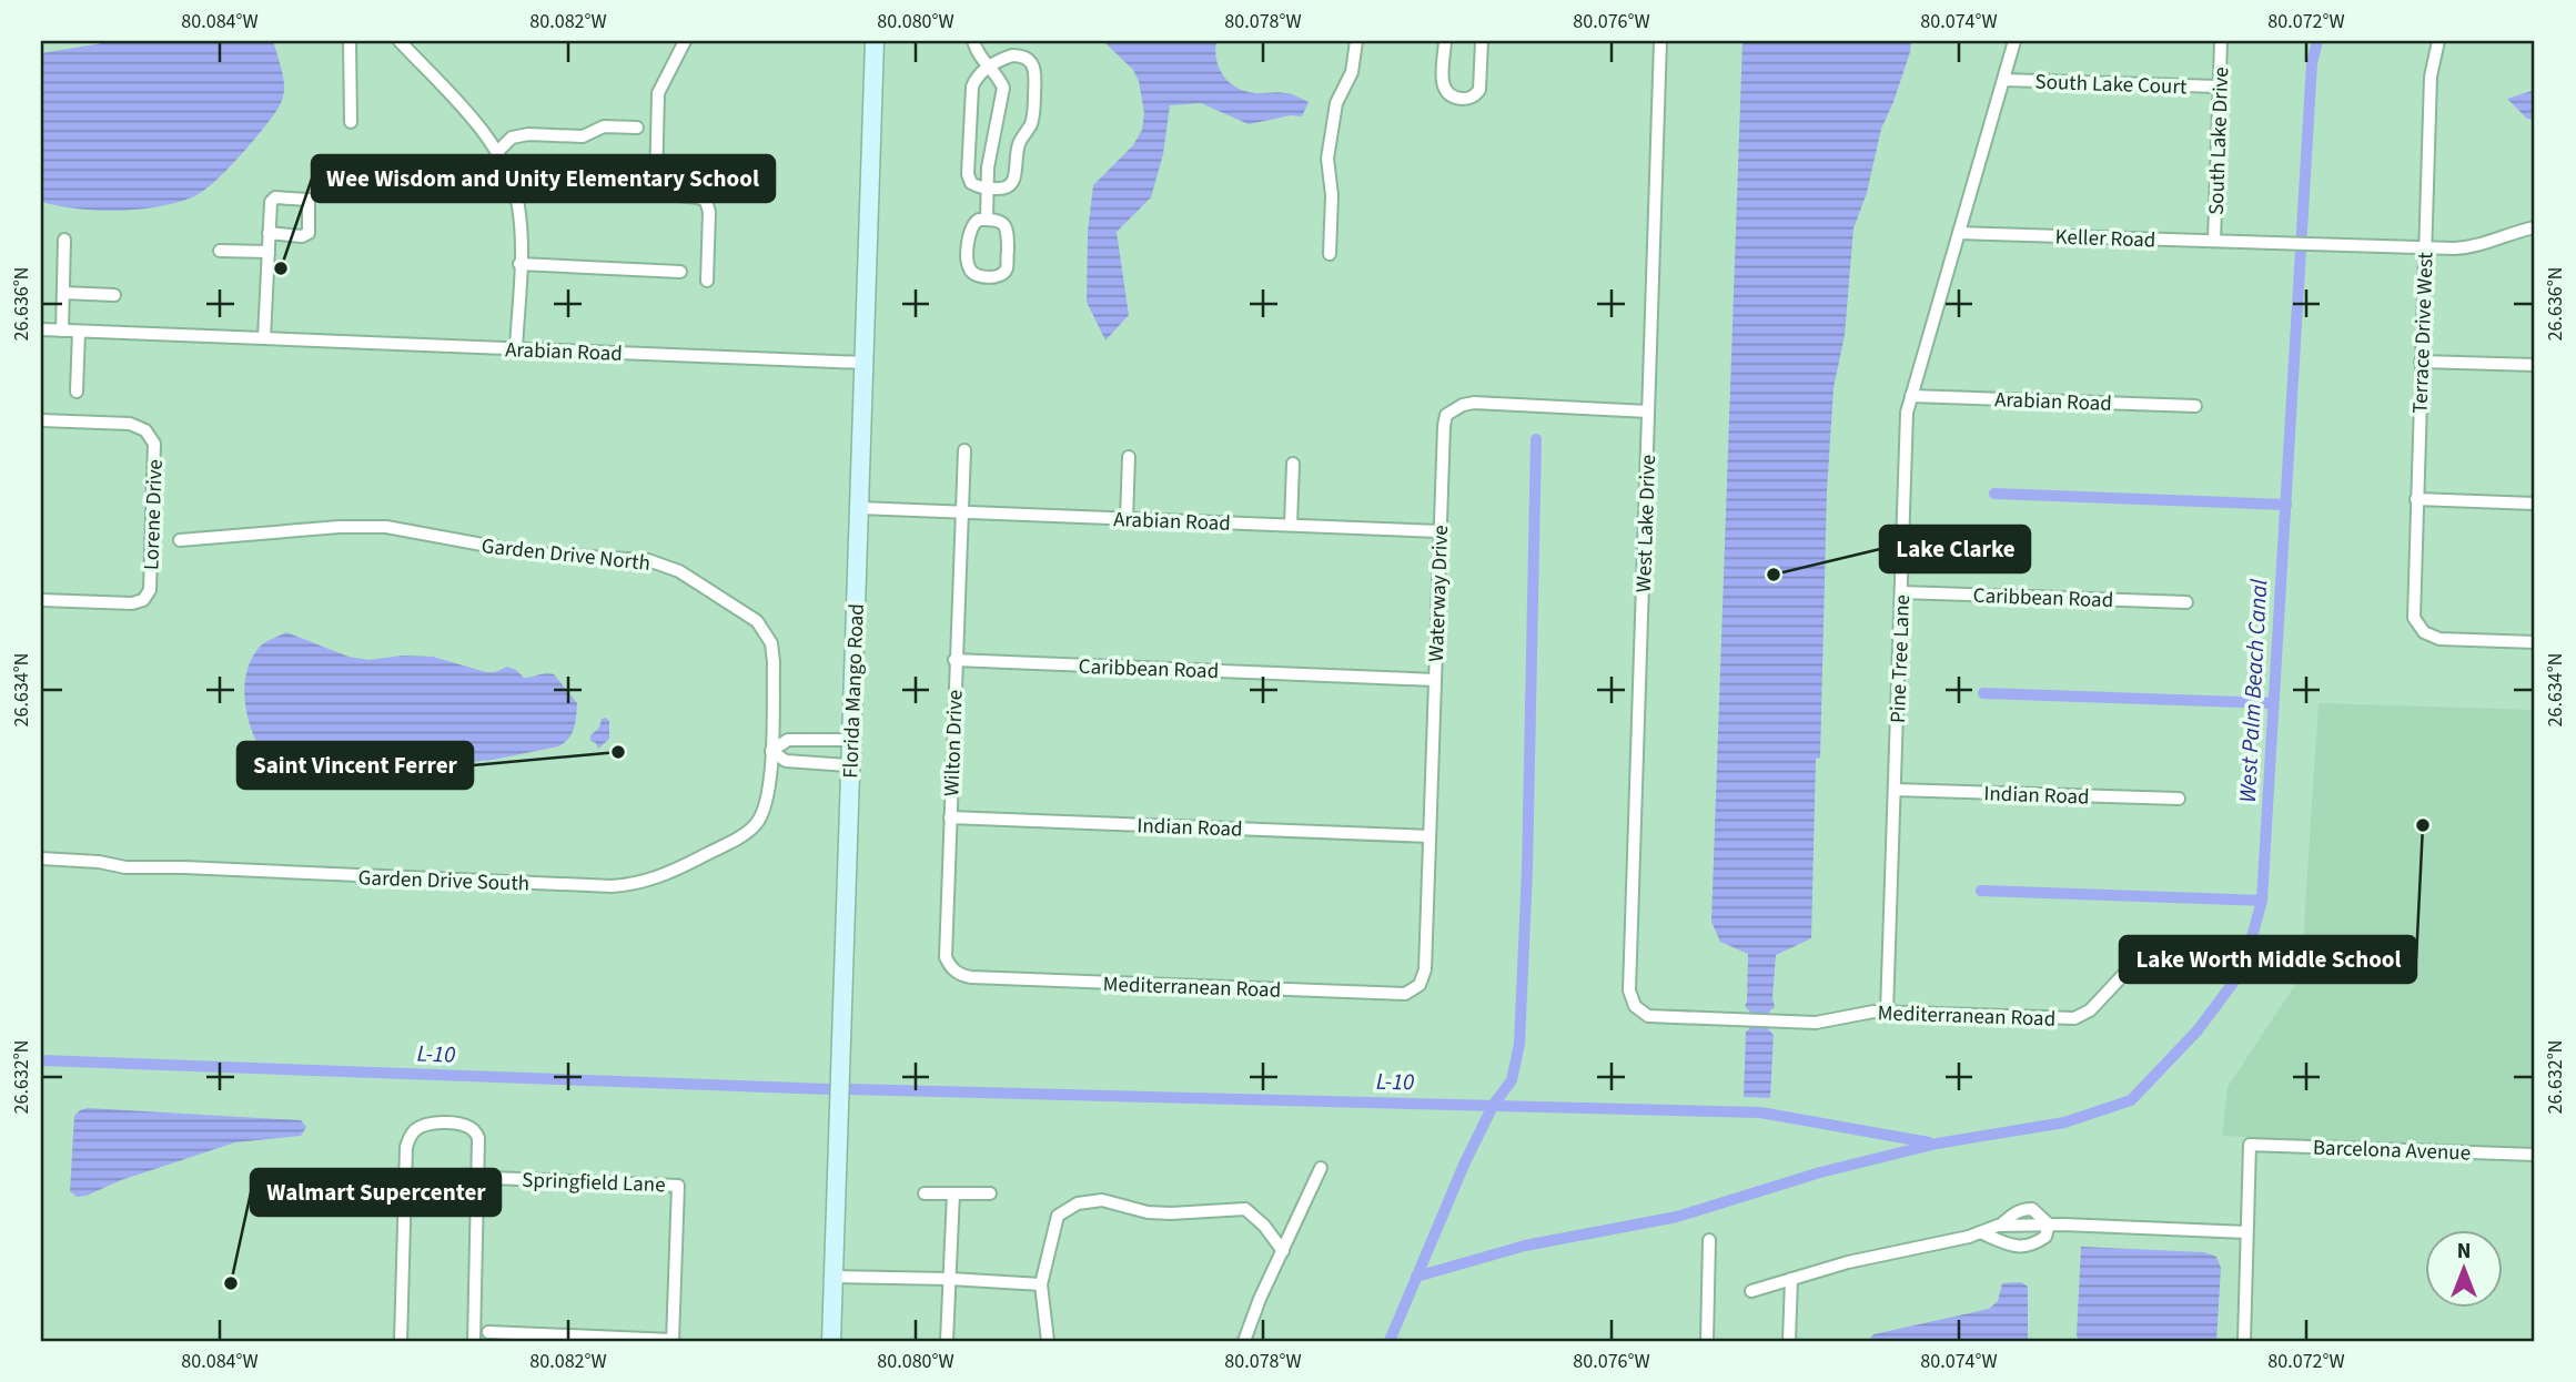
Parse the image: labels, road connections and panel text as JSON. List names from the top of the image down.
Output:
{
  "streets": {
    "street": [
      "South Lake Court",
      "South Lake Drive",
      "Keller Road",
      "Terrace Drive West",
      "Arabian Road",
      "Lorene Drive",
      "West Lake Drive",
      "Garden Drive North",
      "Waterway Drive",
      "Caribbean Road",
      "Pine Tree Lane",
      "Florida Mango Road",
      "Wilton Drive",
      "Indian Road",
      "Garden Drive South",
      "Mediterranean Road",
      "Barcelona Avenue",
      "Springfield Lane"
    ]
  },
  "crossings": [
    ["South Lake Court", "South Lake Drive"],
    ["South Lake Court", "Pine Tree Lane"],
    ["South Lake Drive", "Keller Road"],
    ["Keller Road", "Terrace Drive West"],
    ["Keller Road", "Pine Tree Lane"],
    ["Arabian Road", "Waterway Drive"],
    ["Arabian Road", "Pine Tree Lane"],
    ["Arabian Road", "Florida Mango Road"],
    ["Arabian Road", "Wilton Drive"],
    ["West Lake Drive", "Waterway Drive"],
    ["West Lake Drive", "Mediterranean Road"],
    ["Garden Drive North", "Garden Drive South"],
    ["Waterway Drive", "Caribbean Road"],
    ["Waterway Drive", "Indian Road"],
    ["Waterway Drive", "Mediterranean Road"],
    ["Caribbean Road", "Pine Tree Lane"],
    ["Caribbean Road", "Wilton Drive"],
    ["Pine Tree Lane", "Indian Road"],
    ["Pine Tree Lane", "Mediterranean Road"],
    ["Wilton Drive", "Indian Road"],
    ["Wilton Drive", "Mediterranean Road"]
  ],
  "water": ["West Palm Beach Canal", "L-10"],
  "places": [
    "Wee Wisdom and Unity Elementary School",
    "Lake Clarke",
    "Saint Vincent Ferrer",
    "Lake Worth Middle School",
    "Walmart Supercenter"
  ],
  "north": "top",
  "coordinates": [
    "80.084°W",
    "80.082°W",
    "80.080°W",
    "80.078°W",
    "80.076°W",
    "80.074°W",
    "80.072°W",
    "26.636°N",
    "26.634°N",
    "26.632°N"
  ]
}
